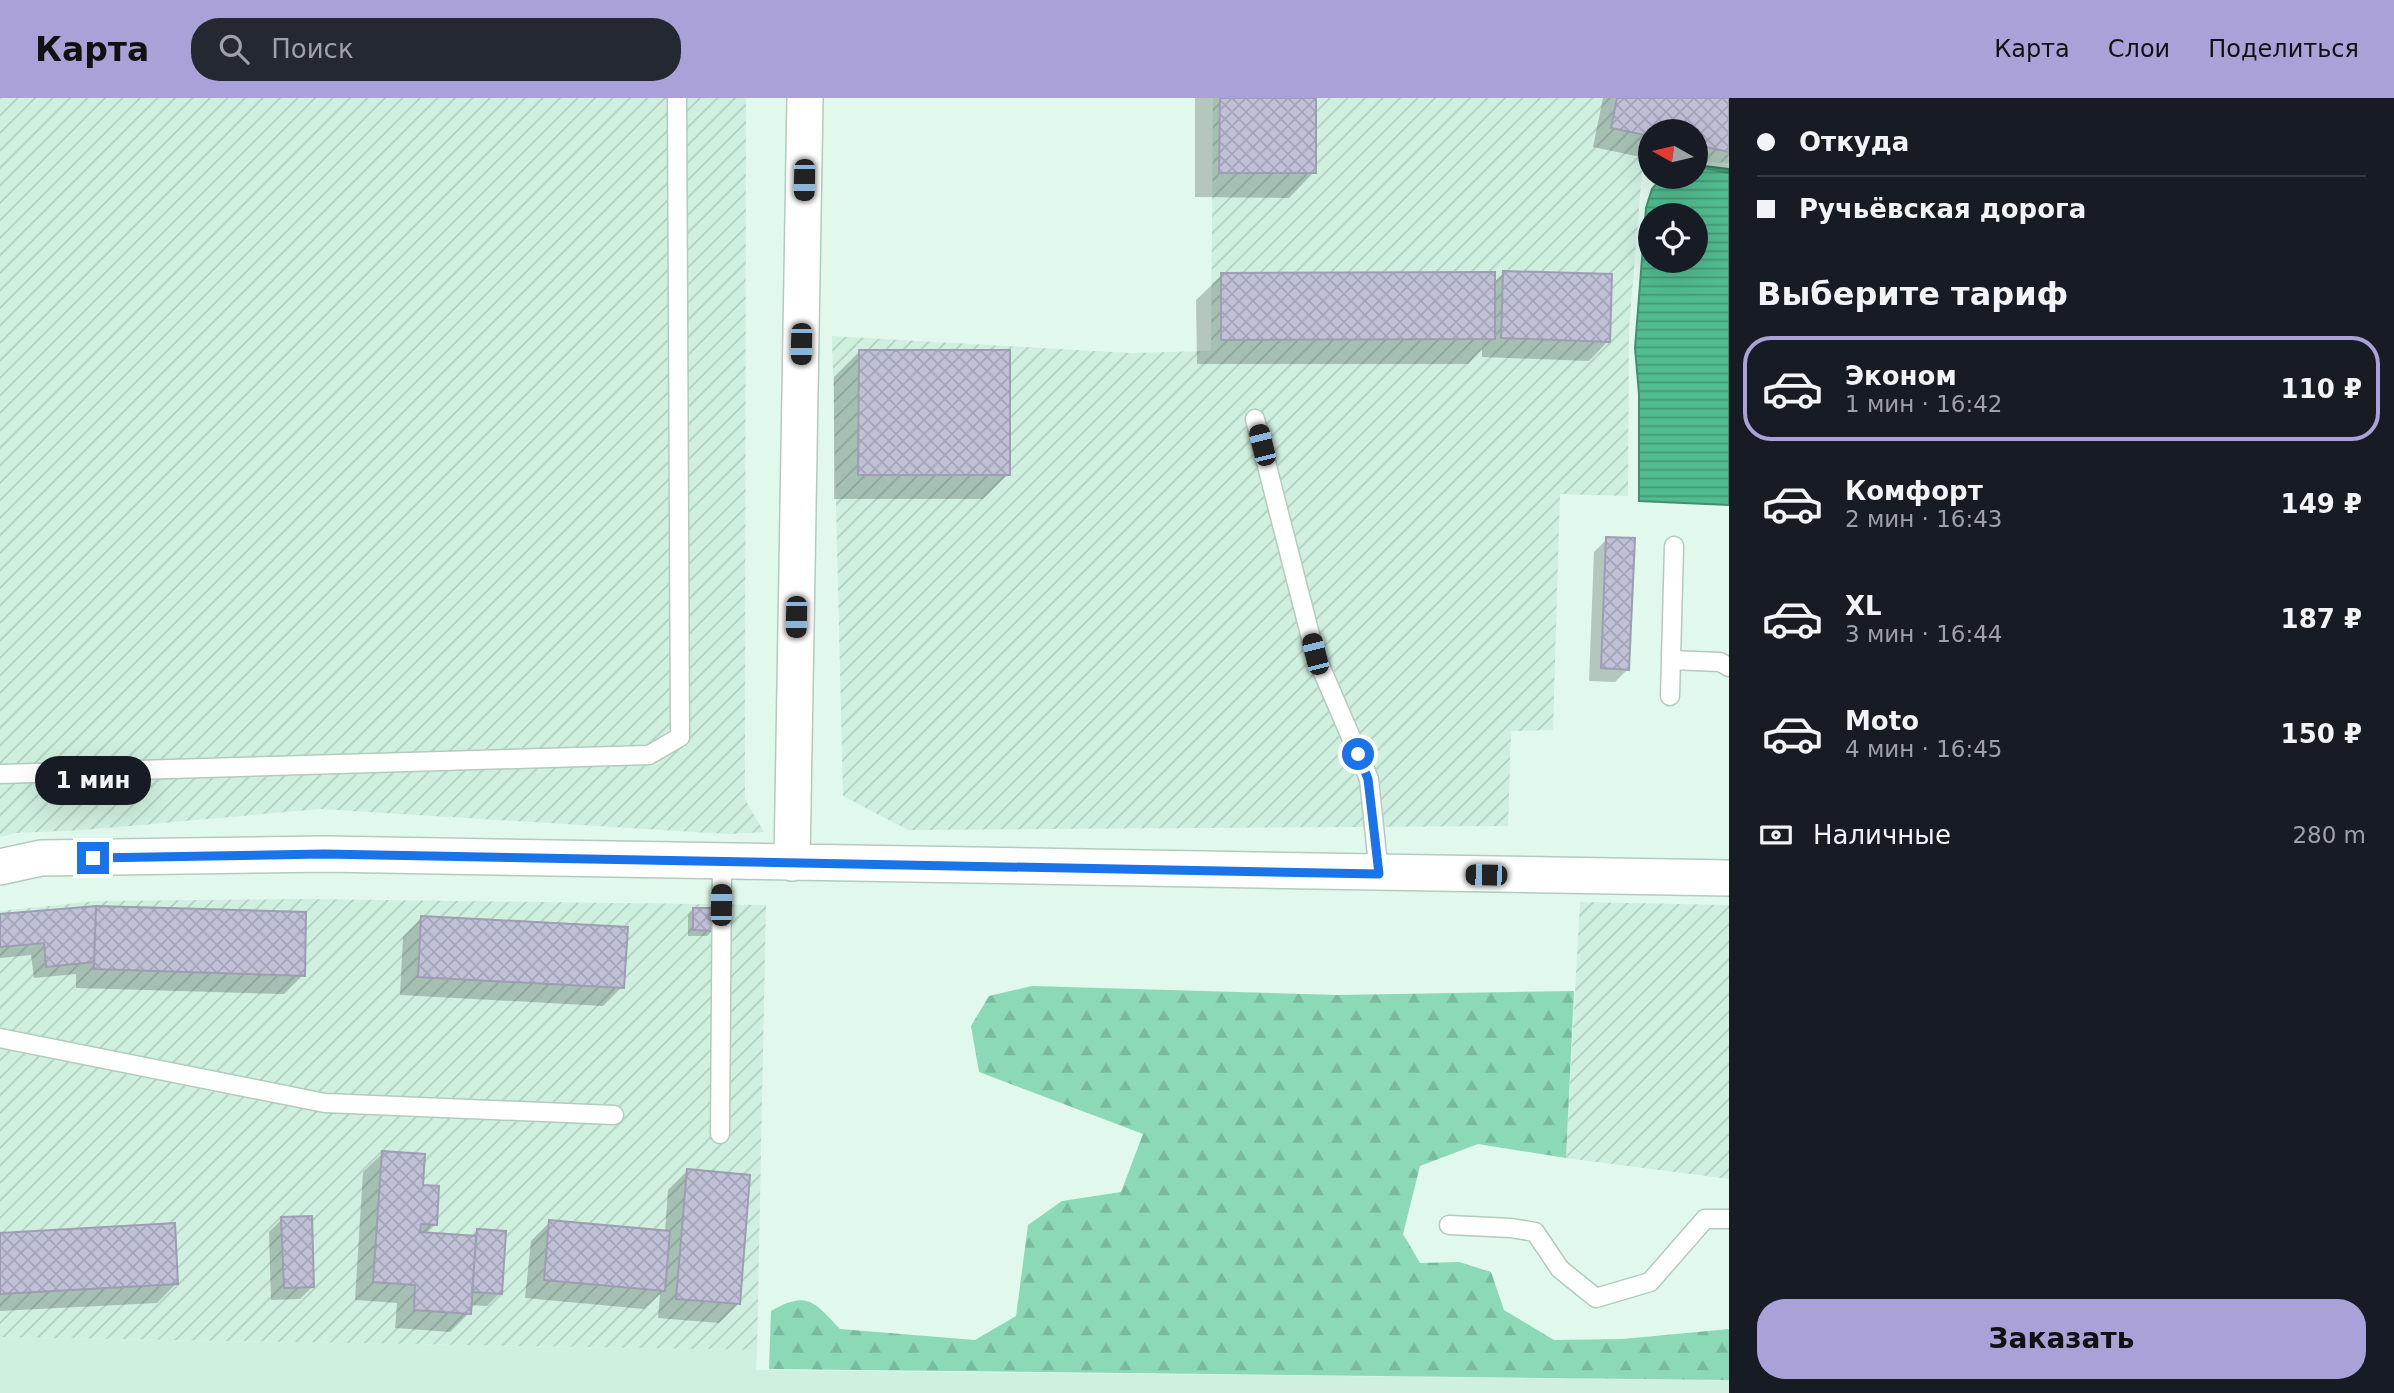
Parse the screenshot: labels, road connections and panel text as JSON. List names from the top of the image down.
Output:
{
  "north": "left",
  "page": {
    "header": "Карта",
    "search": "Поиск",
    "nav": ["Карта", "Слои", "Поделиться"],
    "banner": ["Откуда", "Ручьёвская дорога"],
    "heading": "Выберите тариф",
    "list": [
      {
        "name": "Эконом",
        "note": "1 мин · 16:42",
        "value": "110 ₽"
      },
      {
        "name": "Комфорт",
        "note": "2 мин · 16:43",
        "value": "149 ₽"
      },
      {
        "name": "XL",
        "note": "3 мин · 16:44",
        "value": "187 ₽"
      },
      {
        "name": "Moto",
        "note": "4 мин · 16:45",
        "value": "150 ₽"
      }
    ],
    "bubble": "1 мин",
    "pay": ["Наличные", "280 m"],
    "buttons": "Заказать"
  }
}
